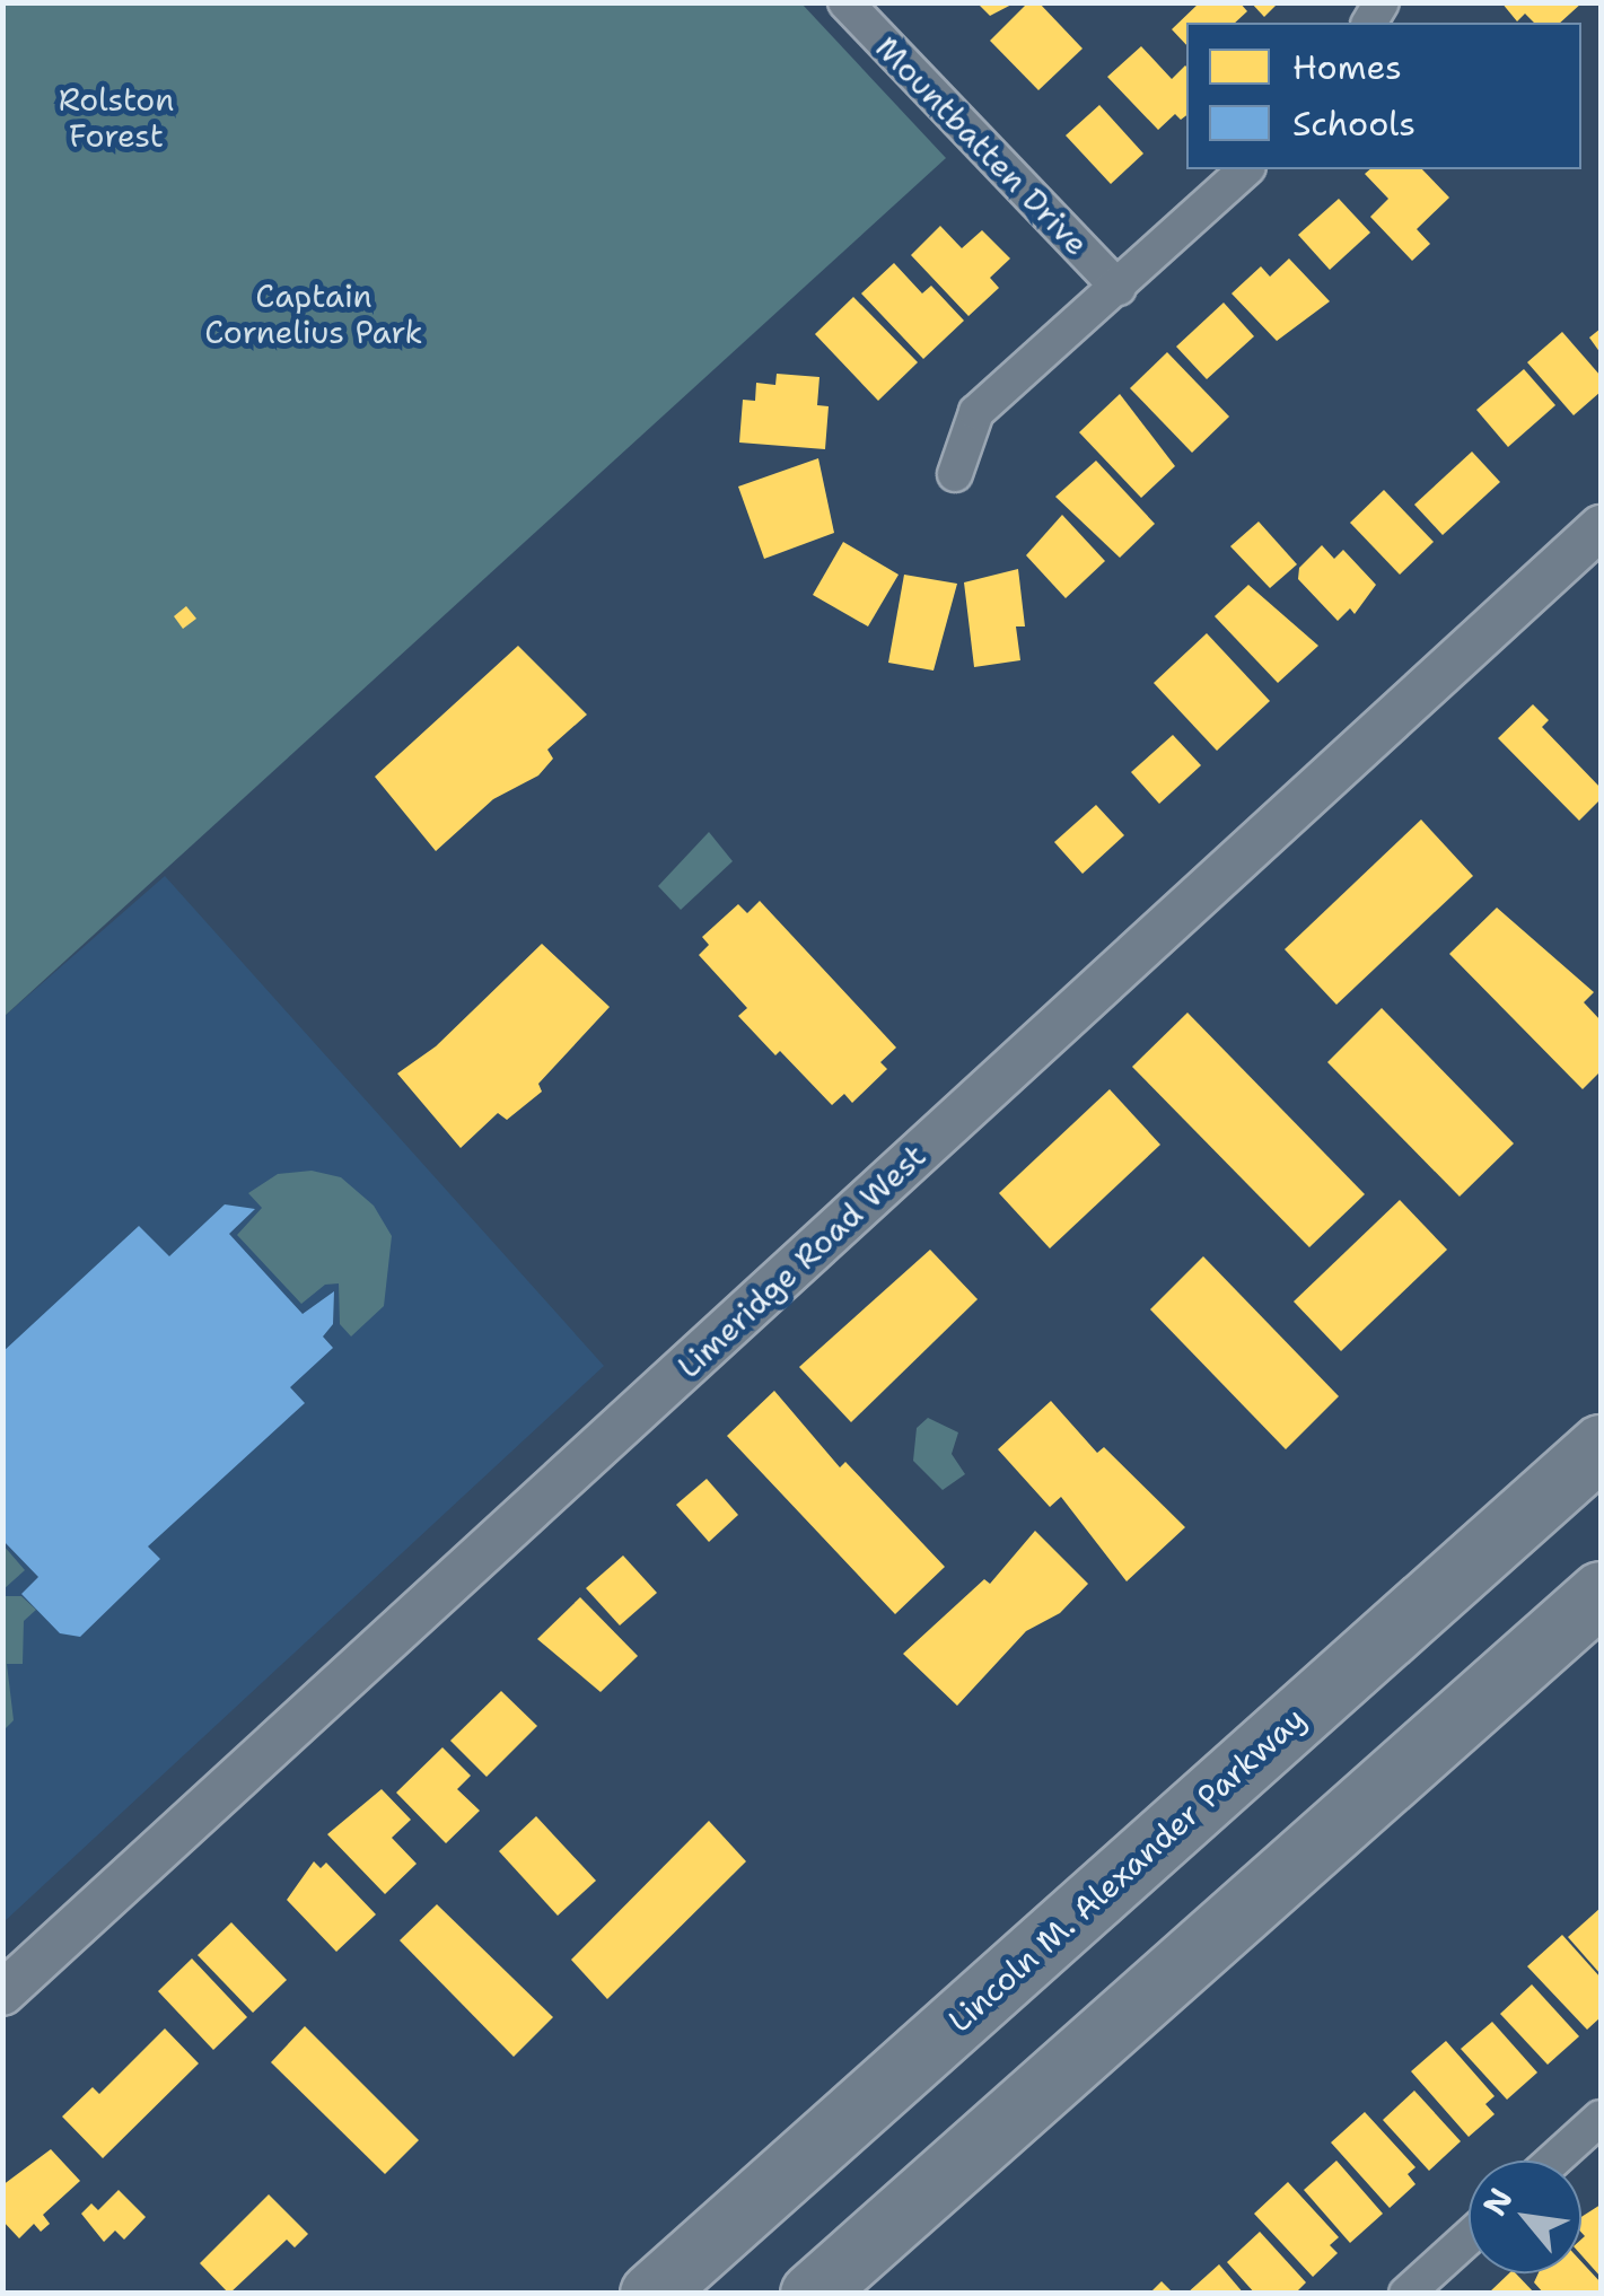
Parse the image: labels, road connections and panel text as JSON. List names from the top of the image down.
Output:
{
  "streets": {
    "highway": ["Lincoln M. Alexander Parkway"],
    "street": ["Mountbatten Drive", "Limeridge Road West"]
  },
  "parks": ["Rolston Forest", "Captain Cornelius Park"],
  "legend": ["Homes", "Schools"],
  "north": "top left"
}
